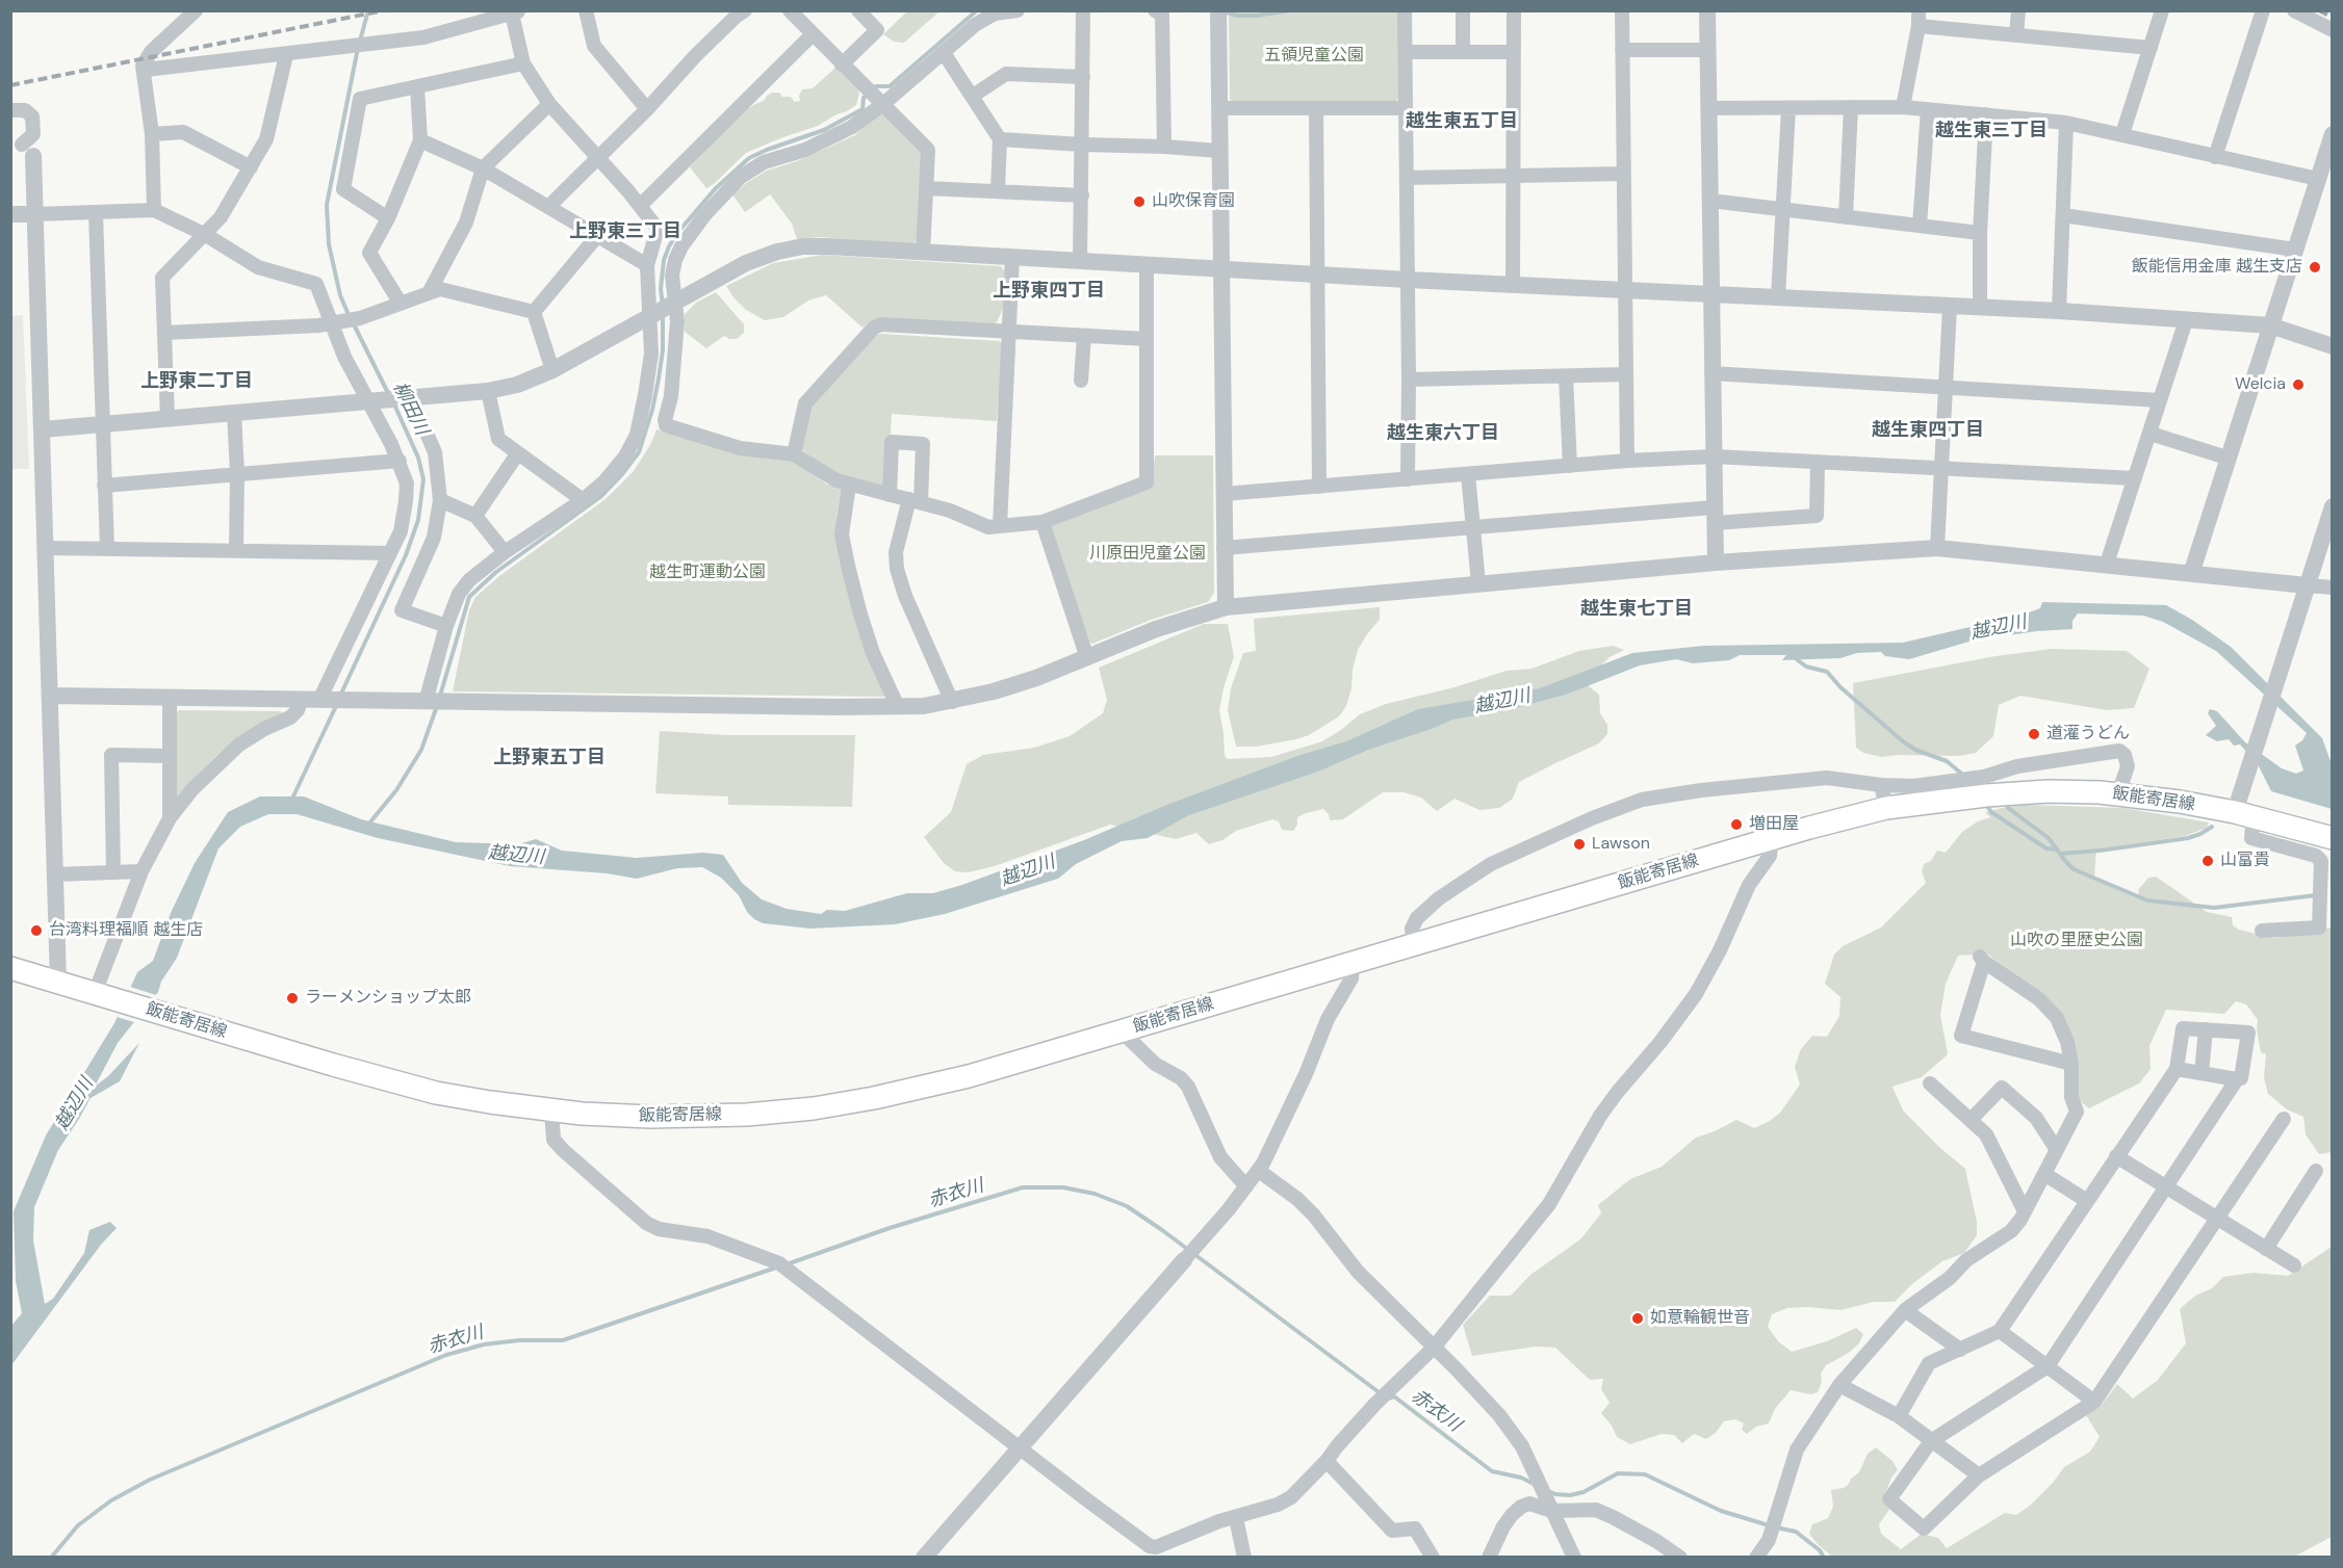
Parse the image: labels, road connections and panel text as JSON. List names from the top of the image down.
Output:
{
  "streets": {
    "main road": ["飯能寄居線"]
  },
  "districts": [
    "越生東五丁目",
    "越生東三丁目",
    "上野東三丁目",
    "上野東四丁目",
    "上野東二丁目",
    "越生東四丁目",
    "越生東六丁目",
    "越生東七丁目",
    "上野東五丁目"
  ],
  "water": ["柳田川", "越辺川", "赤衣川"],
  "parks": [
    "五領児童公園",
    "川原田児童公園",
    "越生町運動公園",
    "山吹の里歴史公園"
  ],
  "places": [
    "山吹保育園",
    "飯能信用金庫 越生支店",
    "Welcia",
    "道灌うどん",
    "増田屋",
    "Lawson",
    "山富貴",
    "台湾料理福順 越生店",
    "ラーメンショップ太郎",
    "如意輪観世音"
  ]
}
